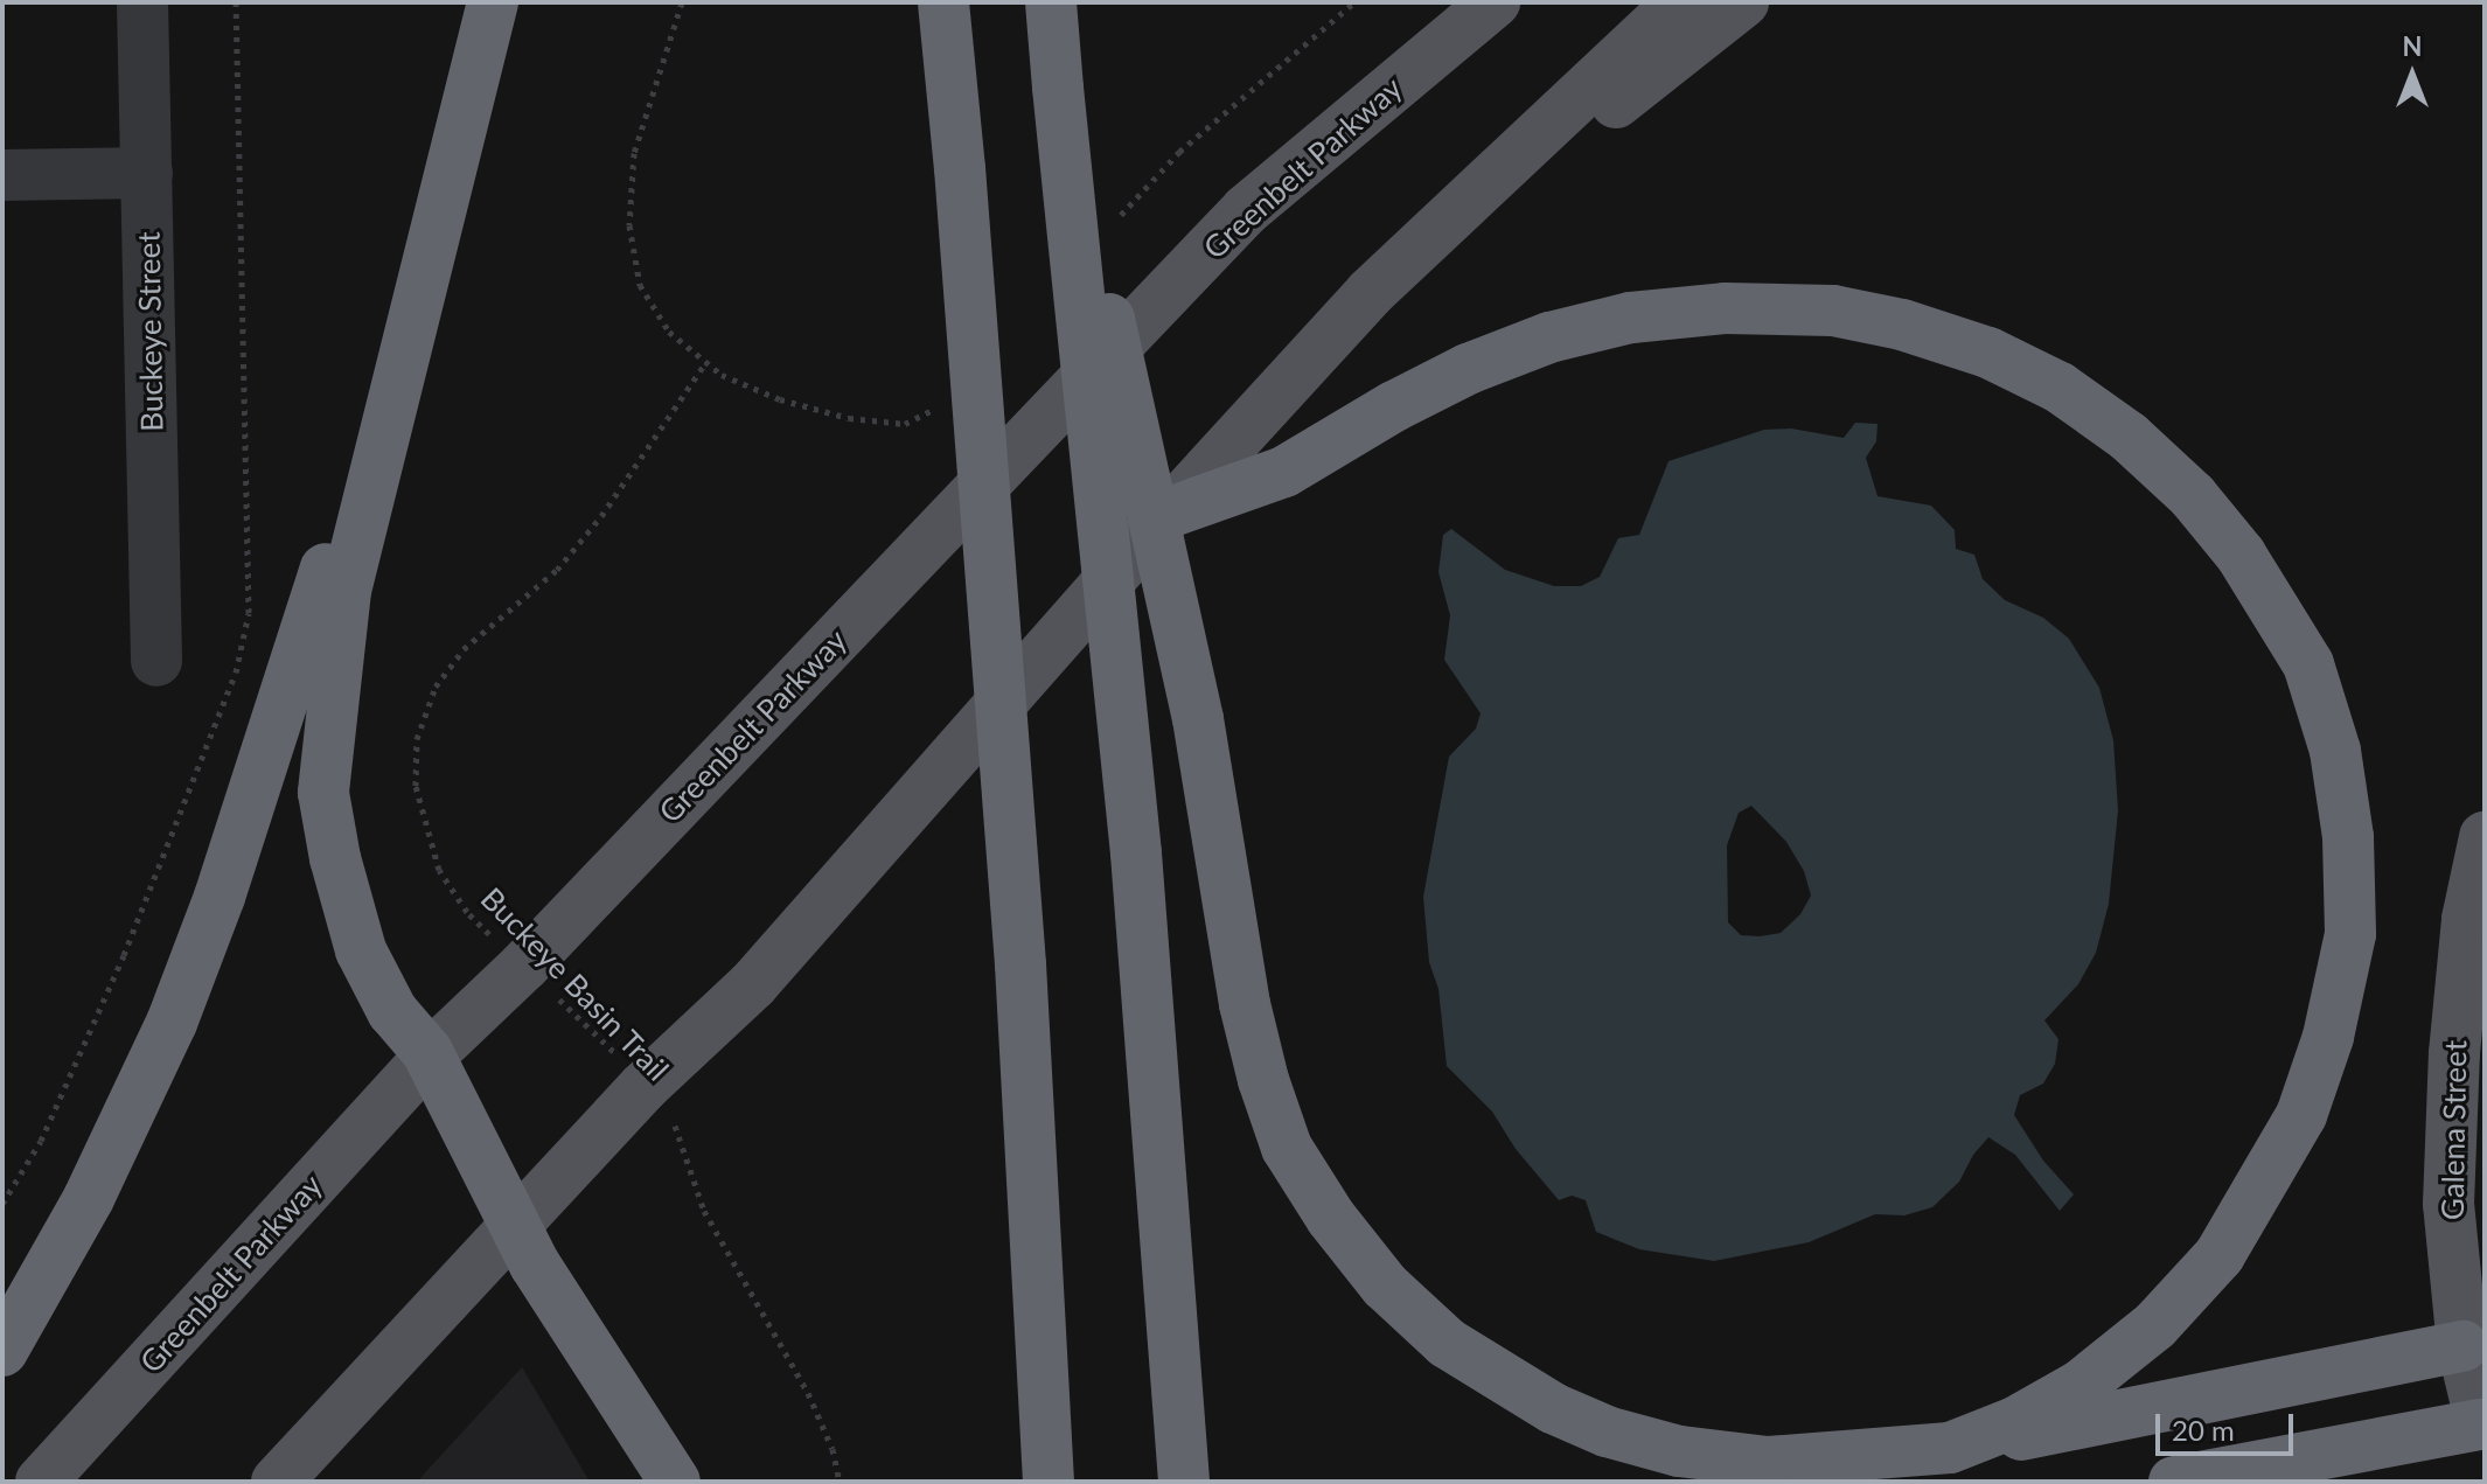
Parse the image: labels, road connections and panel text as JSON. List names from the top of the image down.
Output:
{
  "streets": {
    "main road": ["Greenbelt Parkway", "Galena Street"],
    "street": ["Buckeye Street"],
    "path": ["Buckeye Basin Trail"]
  },
  "crossings": [
    ["Greenbelt Parkway", "Buckeye Basin Trail"]
  ],
  "scale_bar": "20 m",
  "north": "top"
}
